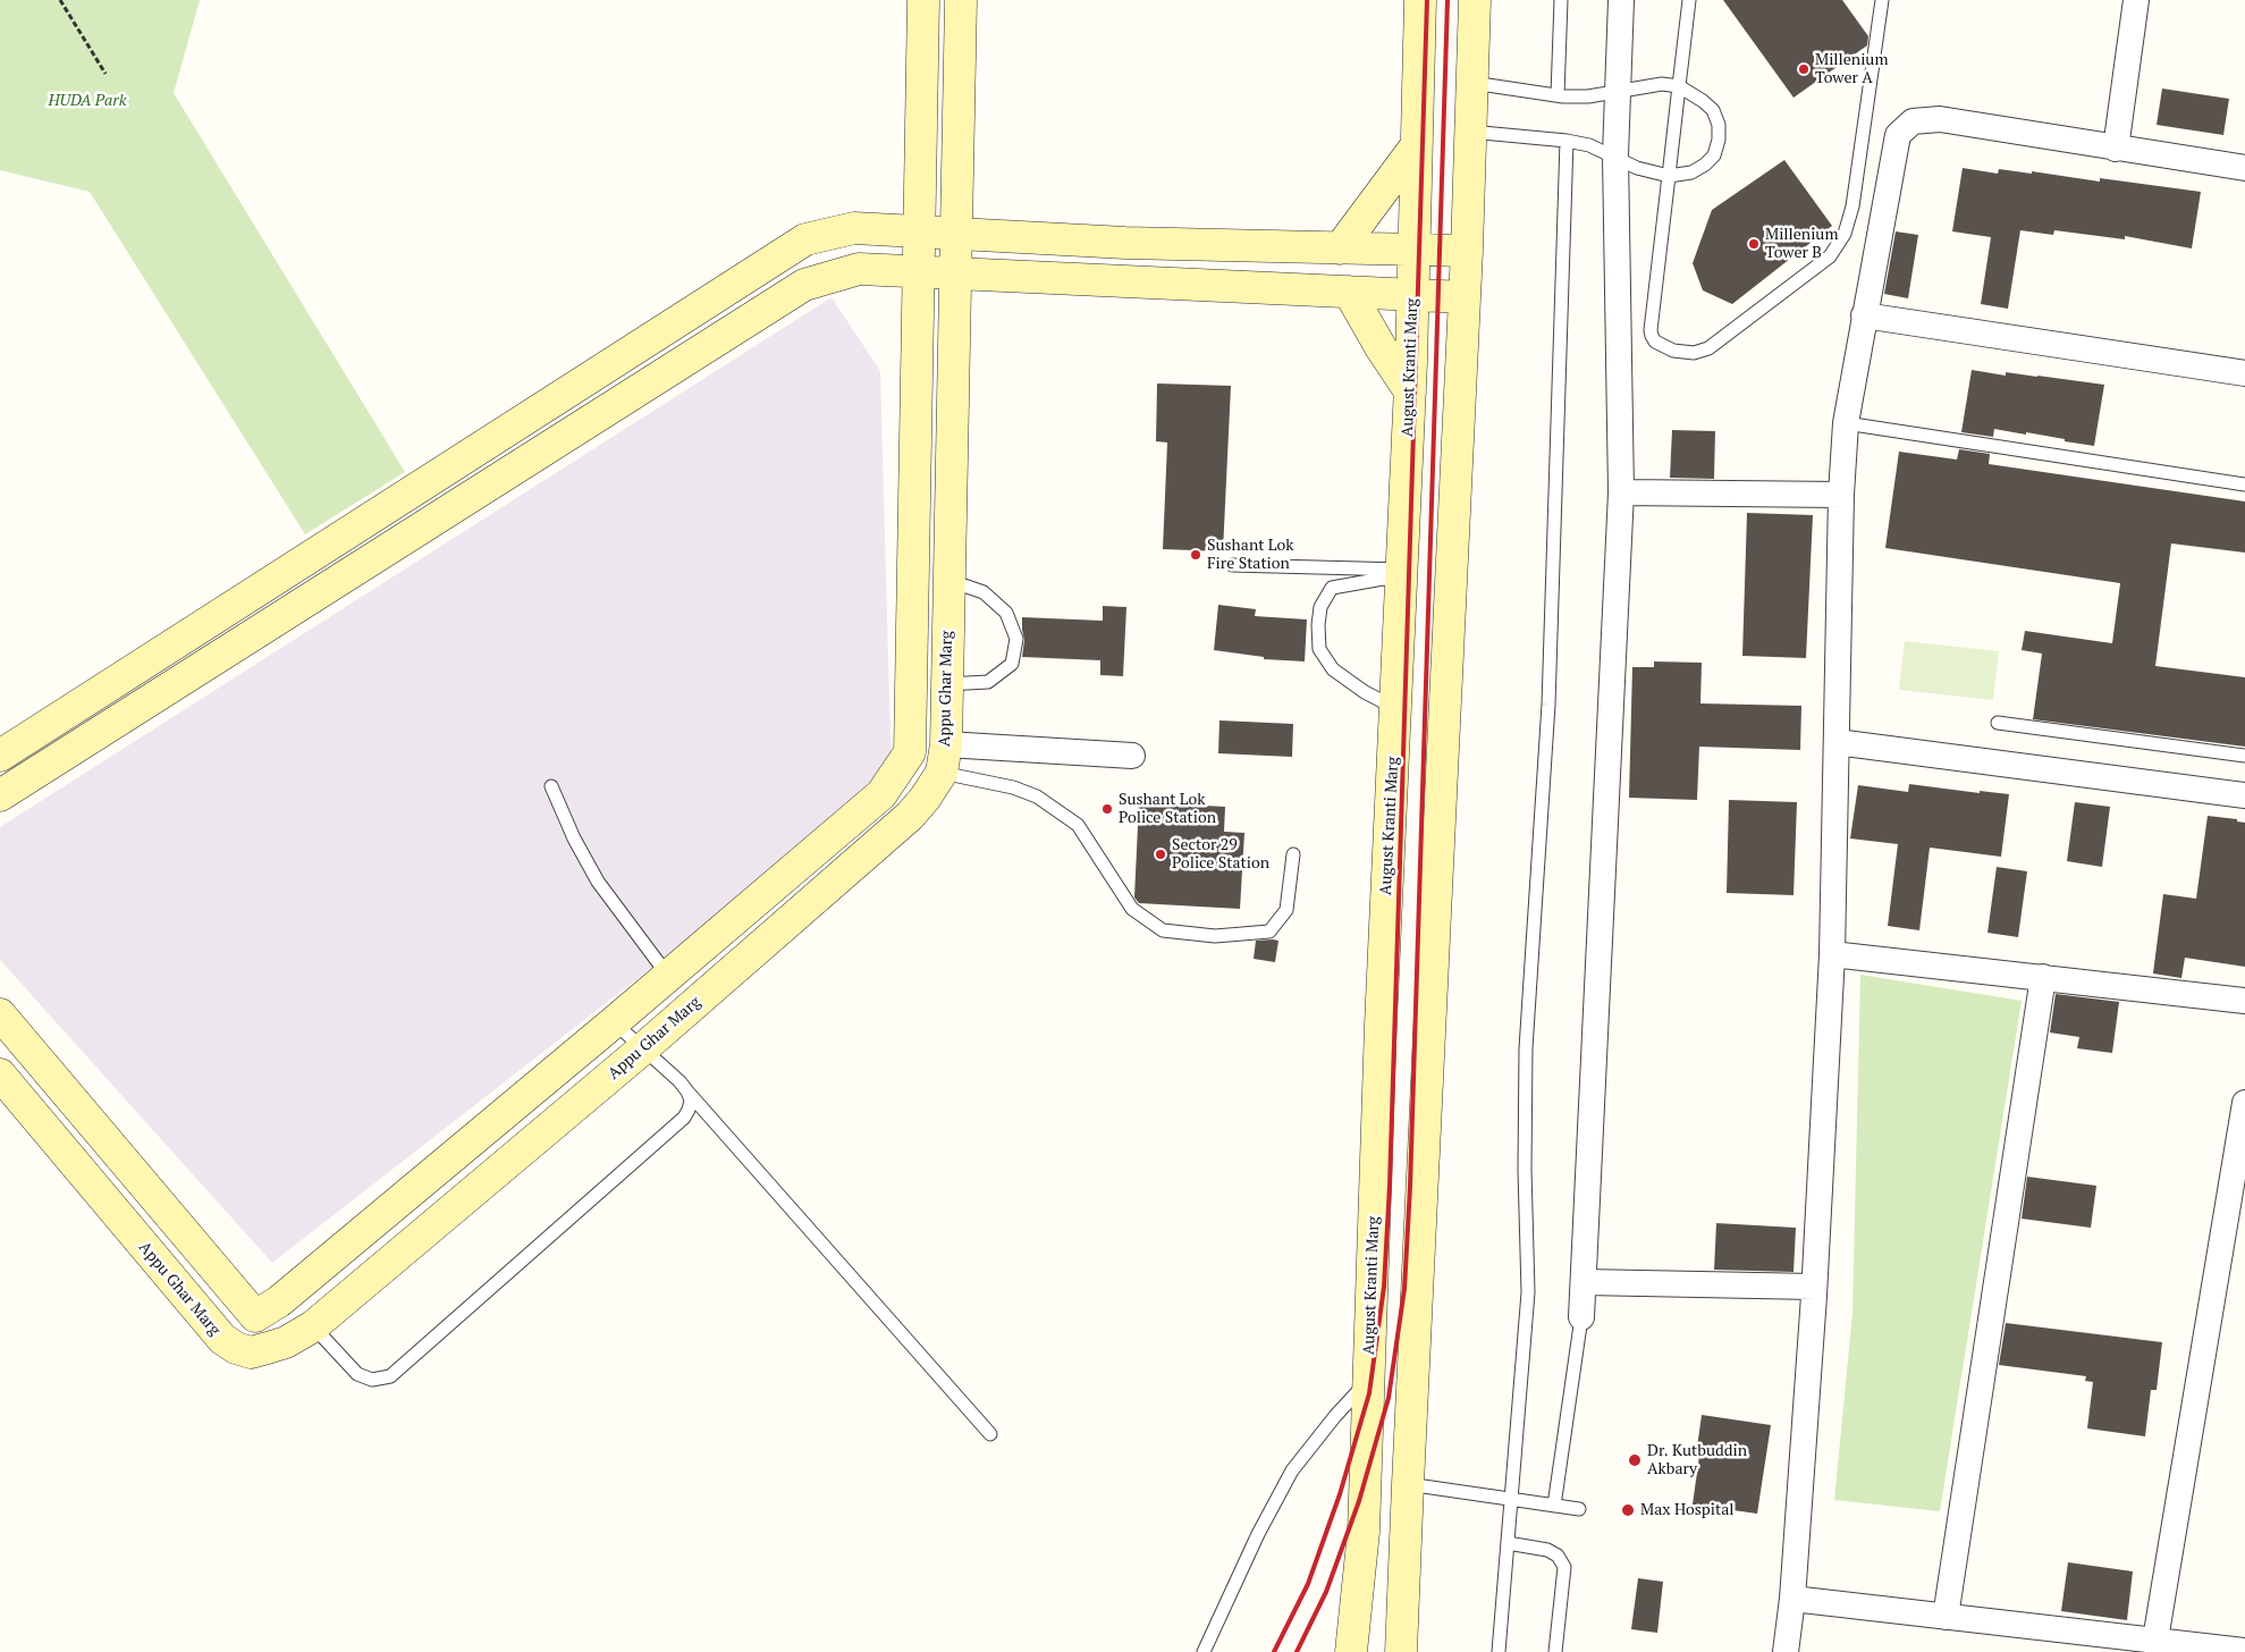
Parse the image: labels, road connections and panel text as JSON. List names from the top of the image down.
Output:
{
  "streets": {
    "street": ["August Kranti Marg", "Appu Ghar Marg"]
  },
  "parks": ["HUDA Park"],
  "places": [
    "Millenium Tower A",
    "Millenium Tower B",
    "Sushant Lok Fire Station",
    "Sushant Lok Police Station",
    "Sector 29 Police Station",
    "Dr. Kutbuddin Akbary",
    "Max Hospital"
  ]
}
